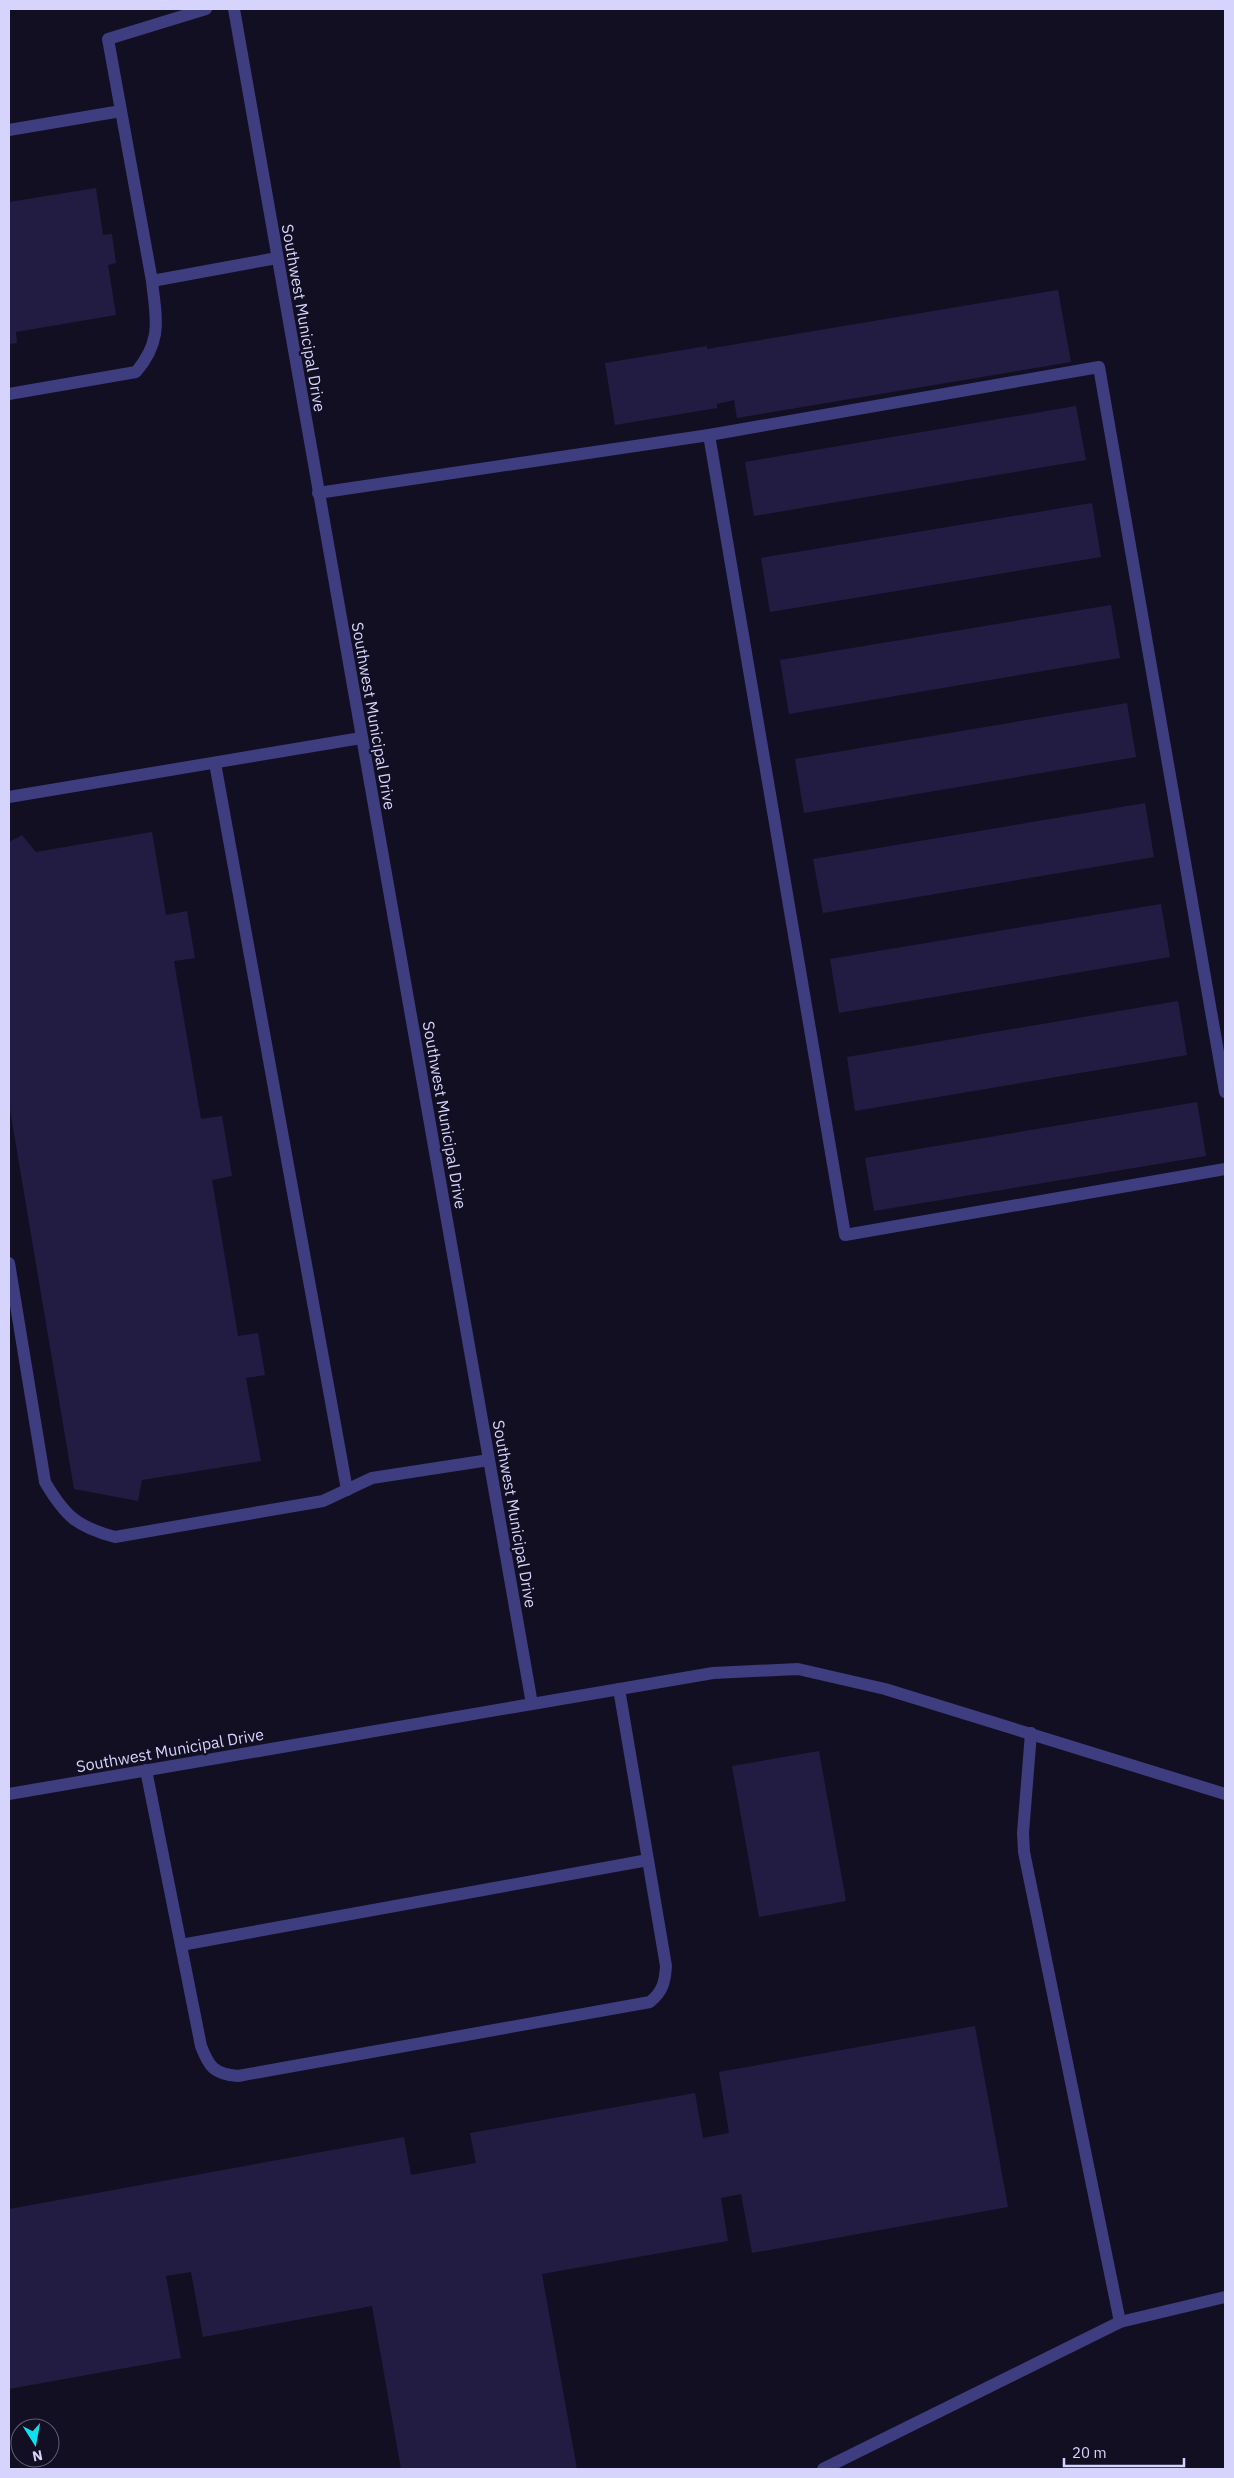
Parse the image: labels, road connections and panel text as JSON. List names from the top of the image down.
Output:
{
  "streets": {
    "street": ["Southwest Municipal Drive"]
  },
  "scale_bar": "20 m",
  "north": "bottom"
}
